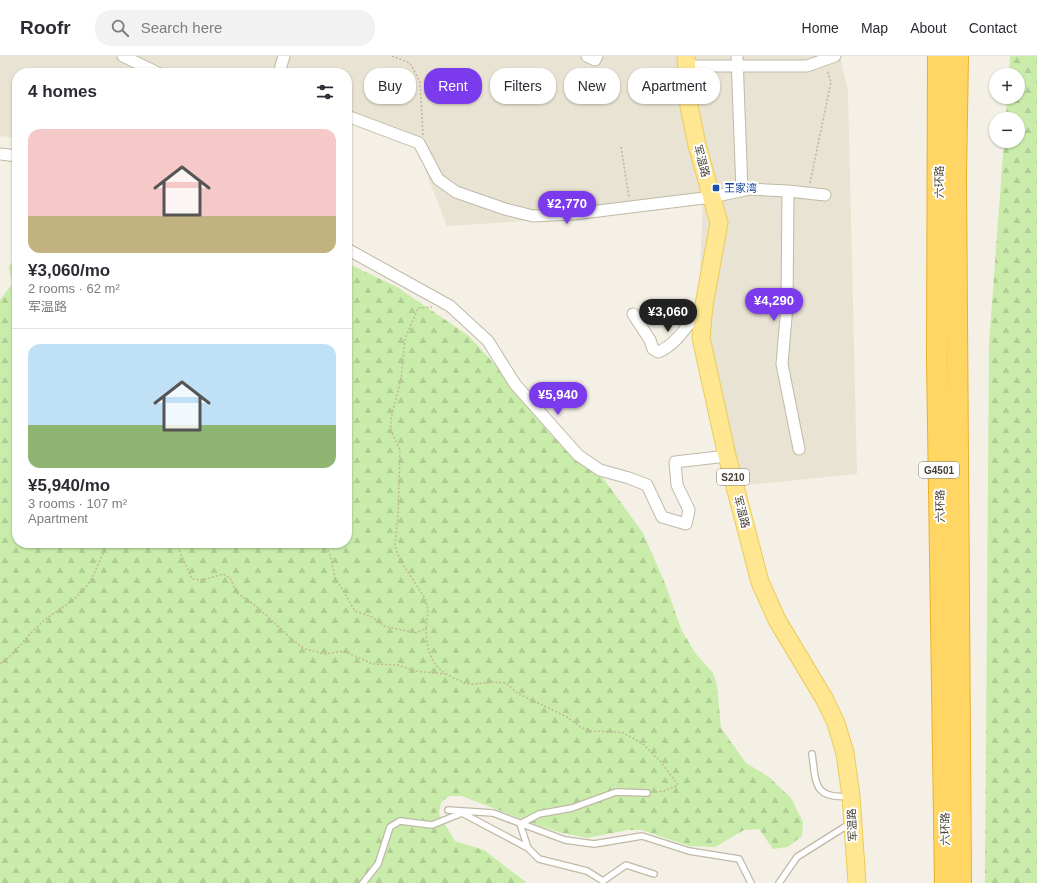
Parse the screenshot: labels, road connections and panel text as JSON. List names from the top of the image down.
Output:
{
  "streets": {
    "highway": ["六环路", "G4501"],
    "main road": ["军温路", "S210"]
  },
  "places": {
    "transit": ["王家湾"]
  },
  "page": {
    "header": "Roofr",
    "search": "Search here",
    "nav": [
      "Home",
      "Map",
      "About",
      "Contact"
    ],
    "map_buttons": ["+", "−"],
    "chip": [
      "Buy",
      "Rent",
      "Filters",
      "New",
      "Apartment"
    ],
    "heading": "4 homes",
    "list": [
      {
        "name": "¥3,060/mo",
        "note": "2 rooms · 62 m² · 军温路"
      },
      {
        "name": "¥5,940/mo",
        "note": "3 rooms · 107 m² · Apartment"
      }
    ],
    "price": [
      "¥2,770",
      "¥4,290",
      "¥3,060",
      "¥5,940"
    ]
  }
}
